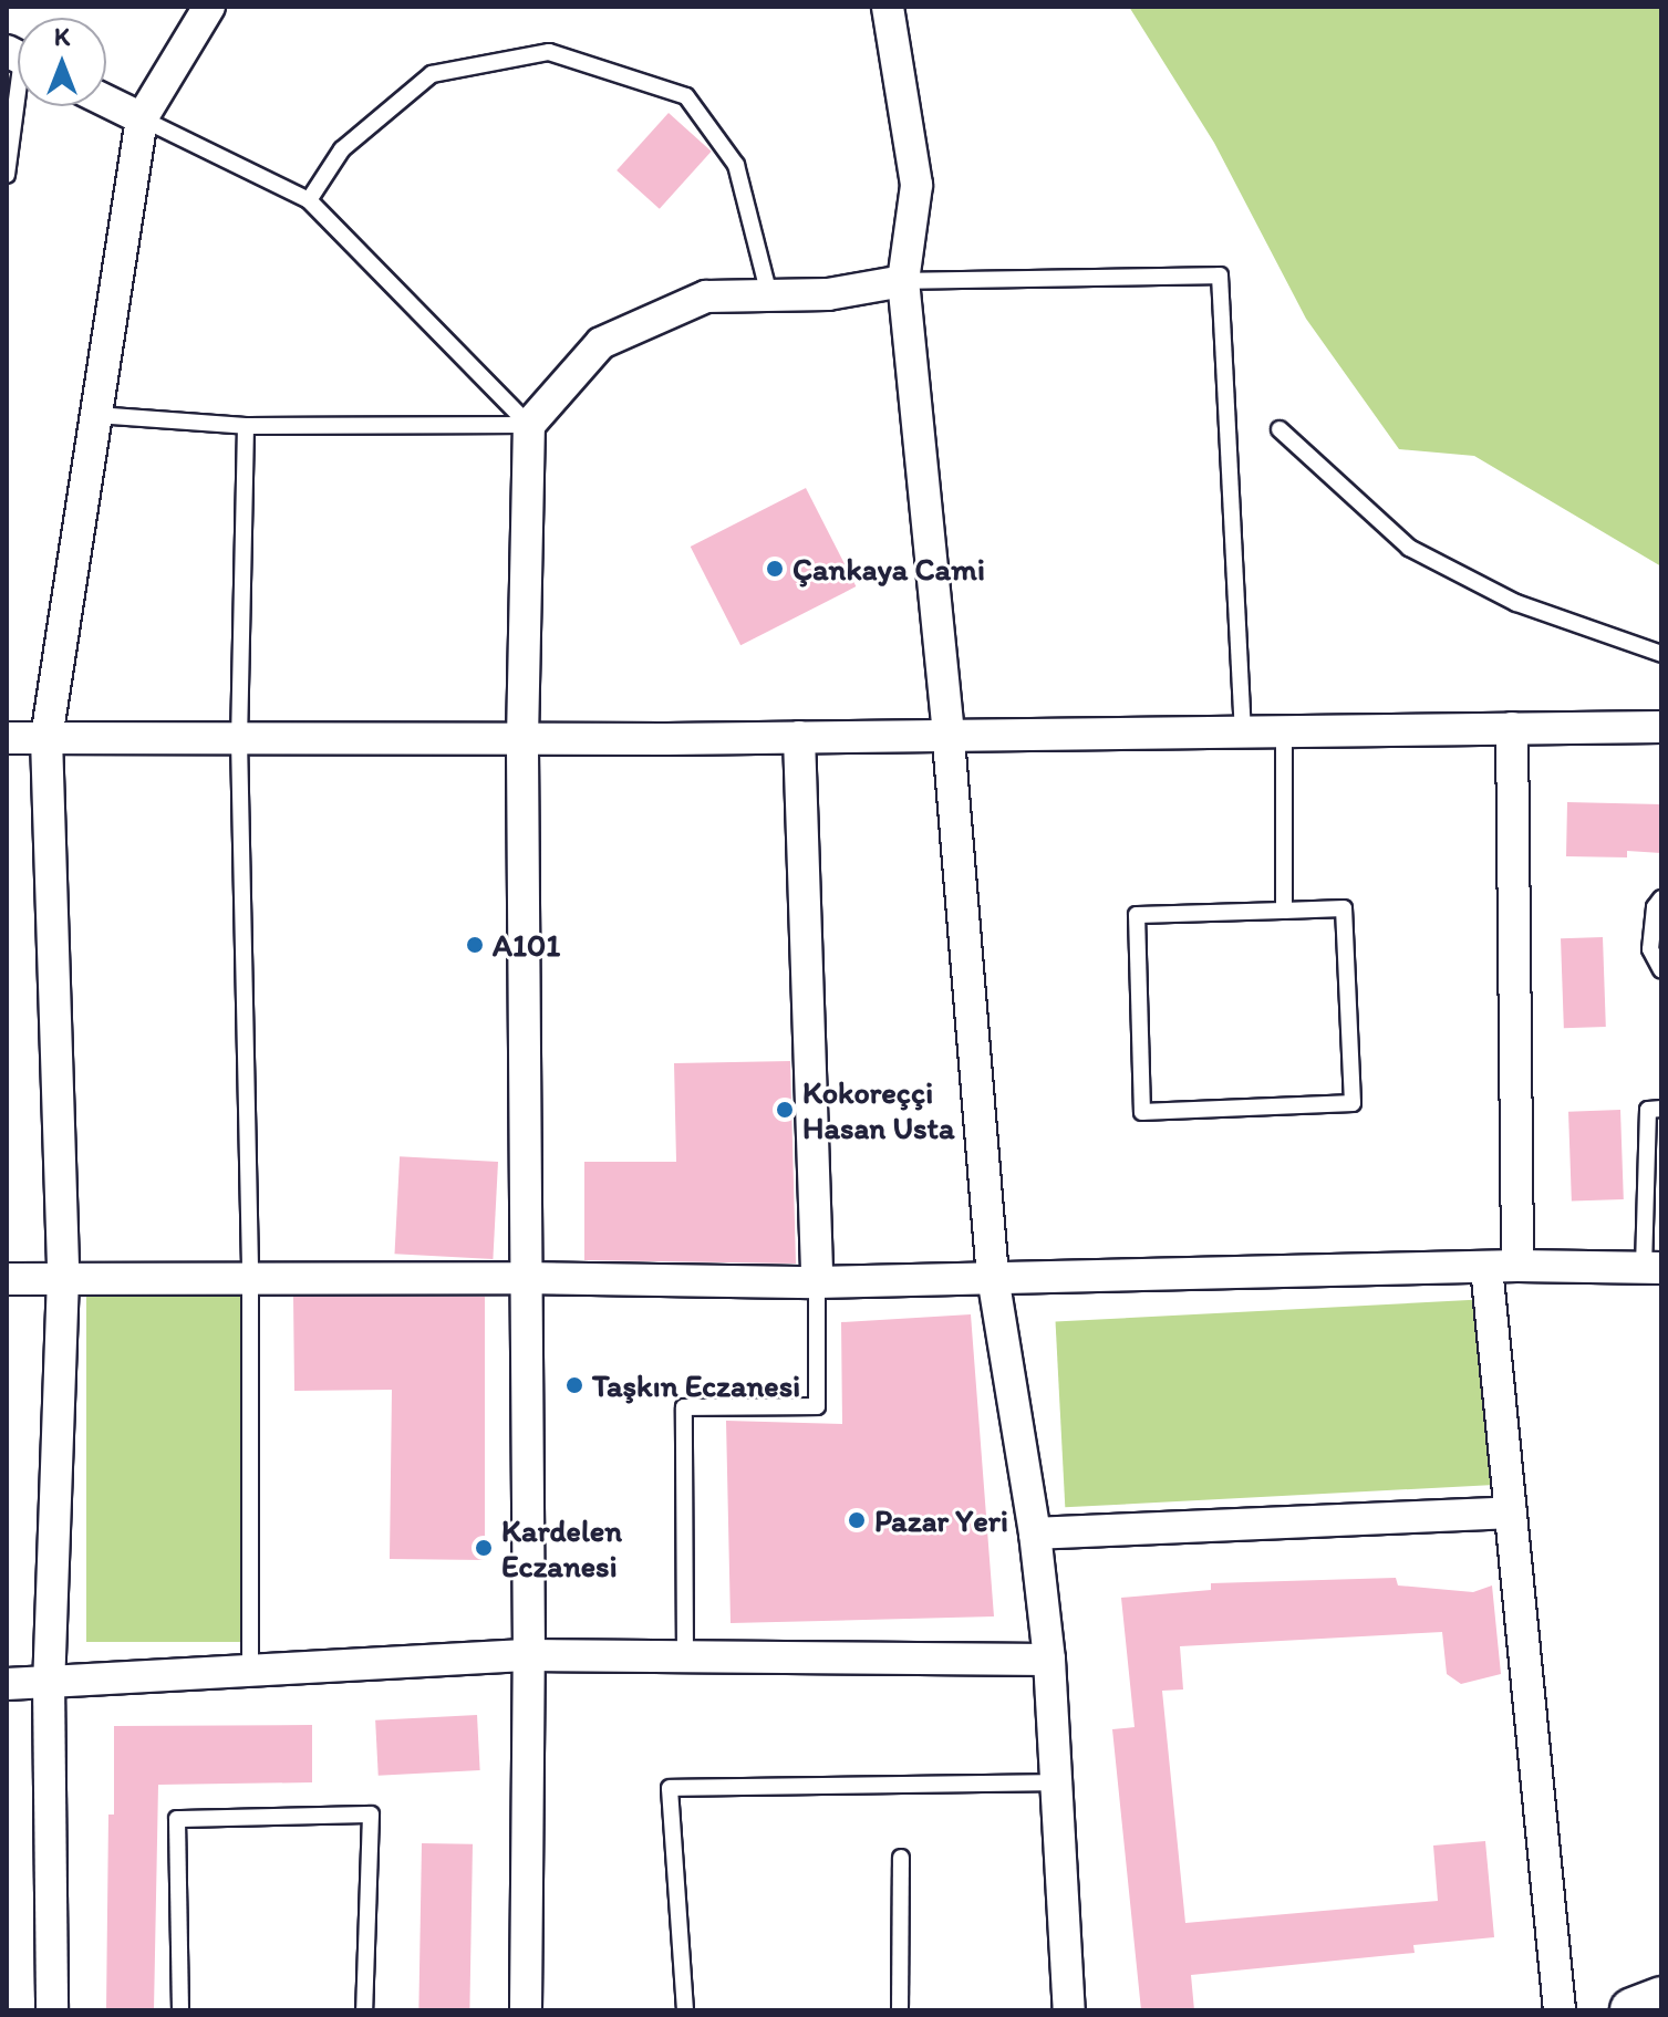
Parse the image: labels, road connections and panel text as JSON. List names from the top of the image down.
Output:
{
  "places": [
    "Çankaya Cami",
    "A101",
    "Kokoreççi Hasan Usta",
    "Taşkın Eczanesi",
    "Pazar Yeri",
    "Kardelen Eczanesi"
  ],
  "north": "top"
}
